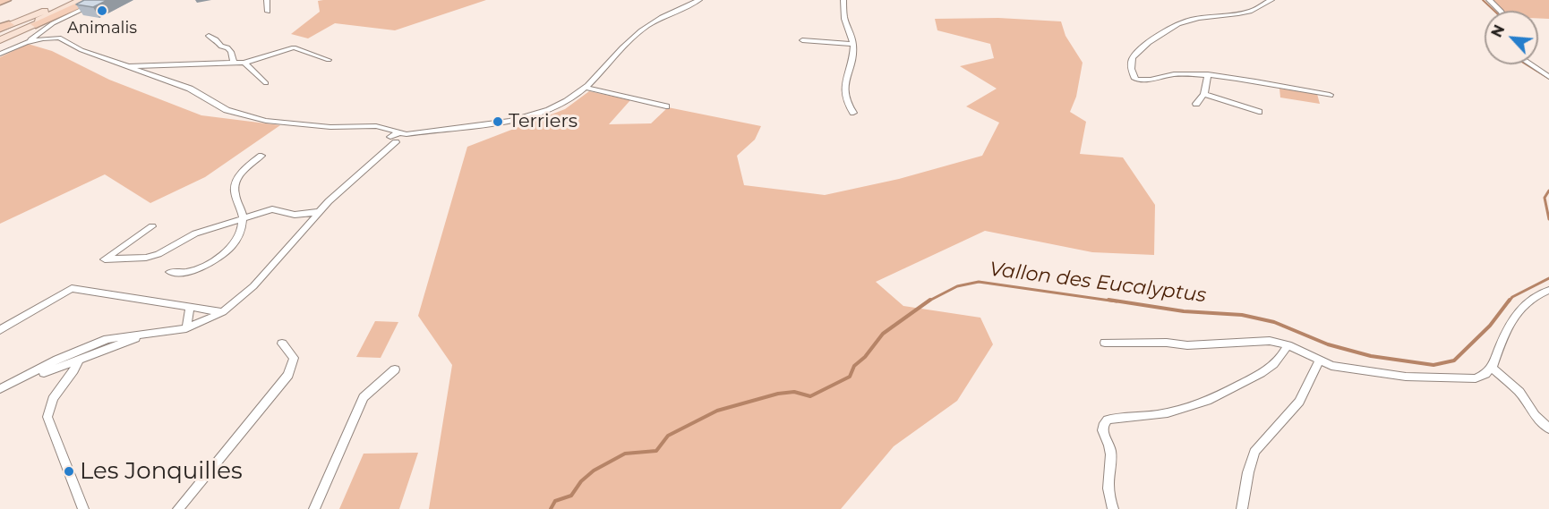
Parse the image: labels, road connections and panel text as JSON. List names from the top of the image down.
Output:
{
  "water": ["Vallon des Eucalyptus"],
  "places": ["Animalis", "Terriers", "Les Jonquilles"],
  "north": "top left"
}
